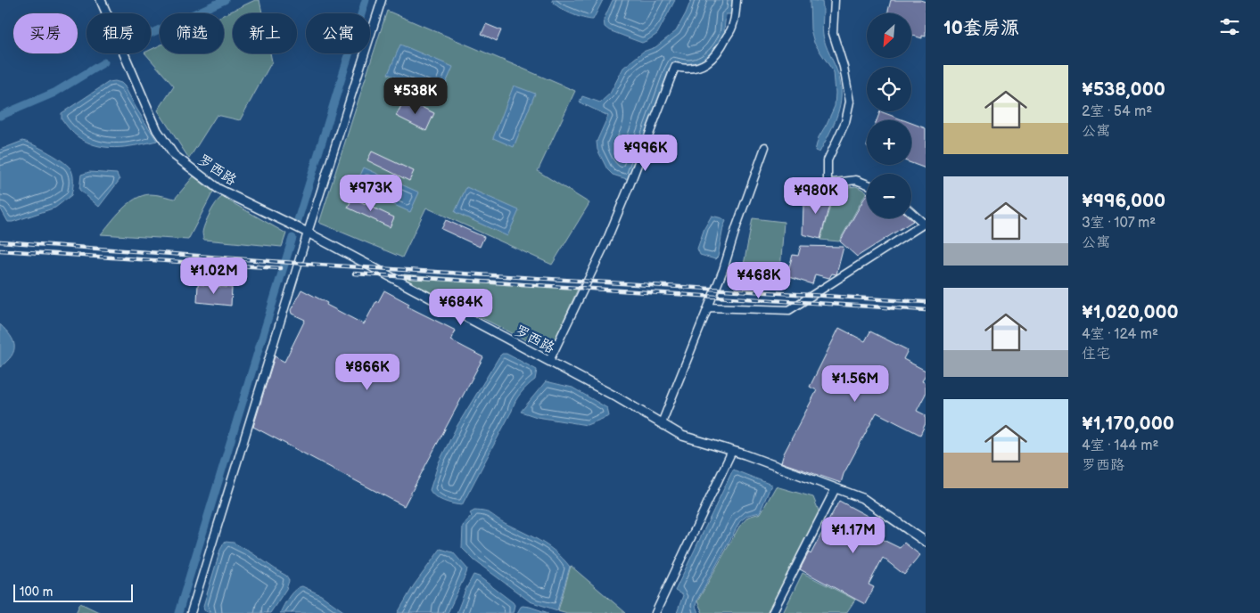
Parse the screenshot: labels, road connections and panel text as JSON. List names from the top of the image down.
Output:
{
  "streets": {
    "street": ["罗西路"]
  },
  "scale_bar": "100 m",
  "north": "bottom left",
  "page": {
    "heading": "10套房源",
    "map_buttons": ["+", "−"],
    "chip": [
      "买房",
      "租房",
      "筛选",
      "新上",
      "公寓"
    ],
    "list": [
      {
        "name": "¥538,000",
        "note": "2室 · 54 m² · 公寓"
      },
      {
        "name": "¥996,000",
        "note": "3室 · 107 m² · 公寓"
      },
      {
        "name": "¥1,020,000",
        "note": "4室 · 124 m² · 住宅"
      },
      {
        "name": "¥1,170,000",
        "note": "4室 · 144 m² · 罗西路"
      }
    ],
    "price": [
      "¥538K",
      "¥996K",
      "¥973K",
      "¥980K",
      "¥1.02M",
      "¥468K",
      "¥684K",
      "¥866K",
      "¥1.56M",
      "¥1.17M"
    ],
    "scale": "100 m"
  }
}
